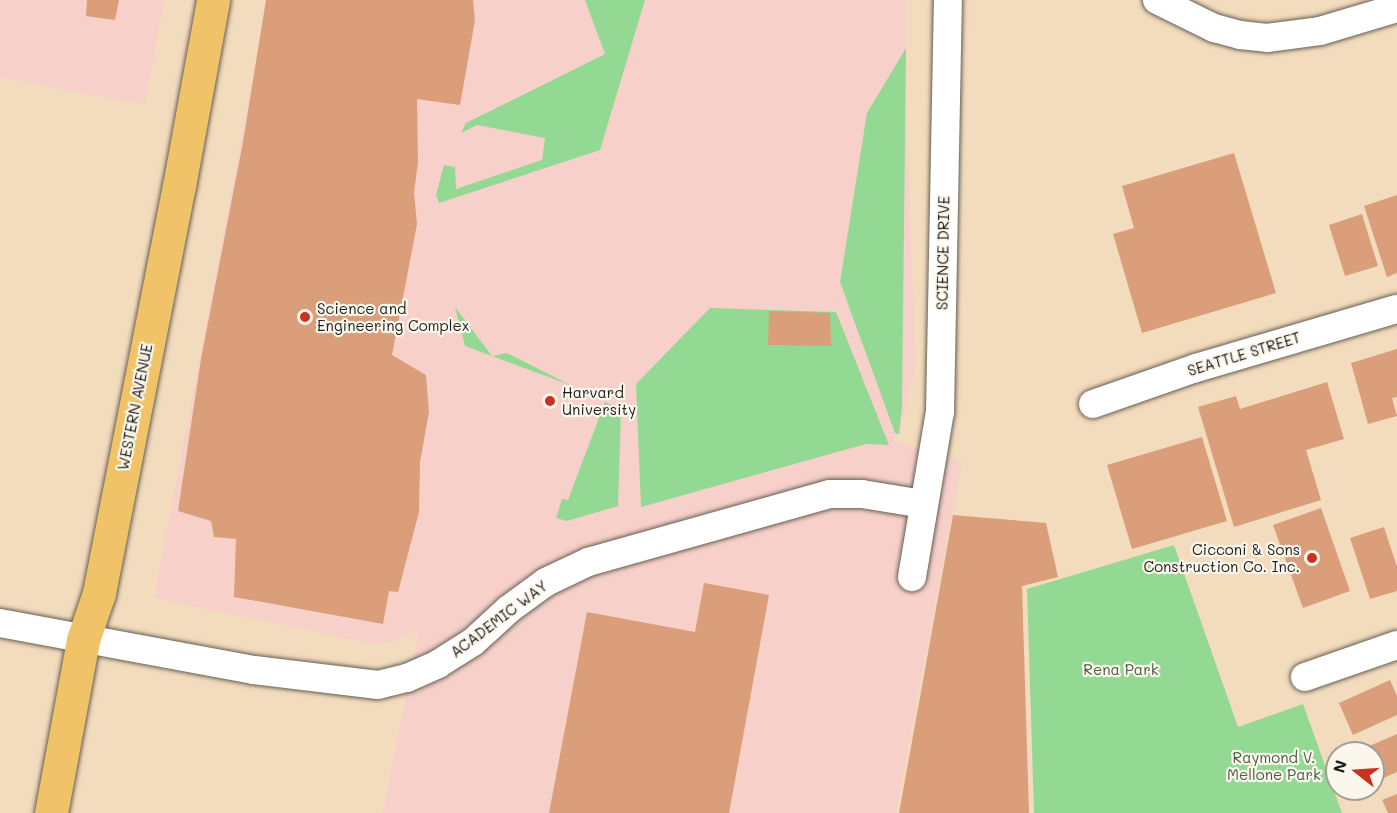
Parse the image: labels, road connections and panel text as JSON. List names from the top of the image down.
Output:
{
  "streets": {
    "main road": ["WESTERN AVENUE"],
    "street": ["SCIENCE DRIVE", "SEATTLE STREET", "ACADEMIC WAY"]
  },
  "crossings": [
    ["SCIENCE DRIVE", "ACADEMIC WAY"],
    ["WESTERN AVENUE", "ACADEMIC WAY"]
  ],
  "parks": ["Rena Park", "Raymond V. Mellone Park"],
  "places": ["Science and Engineering Complex", "Harvard University", "Cicconi & Sons Construction Co. Inc."],
  "north": "left"
}
